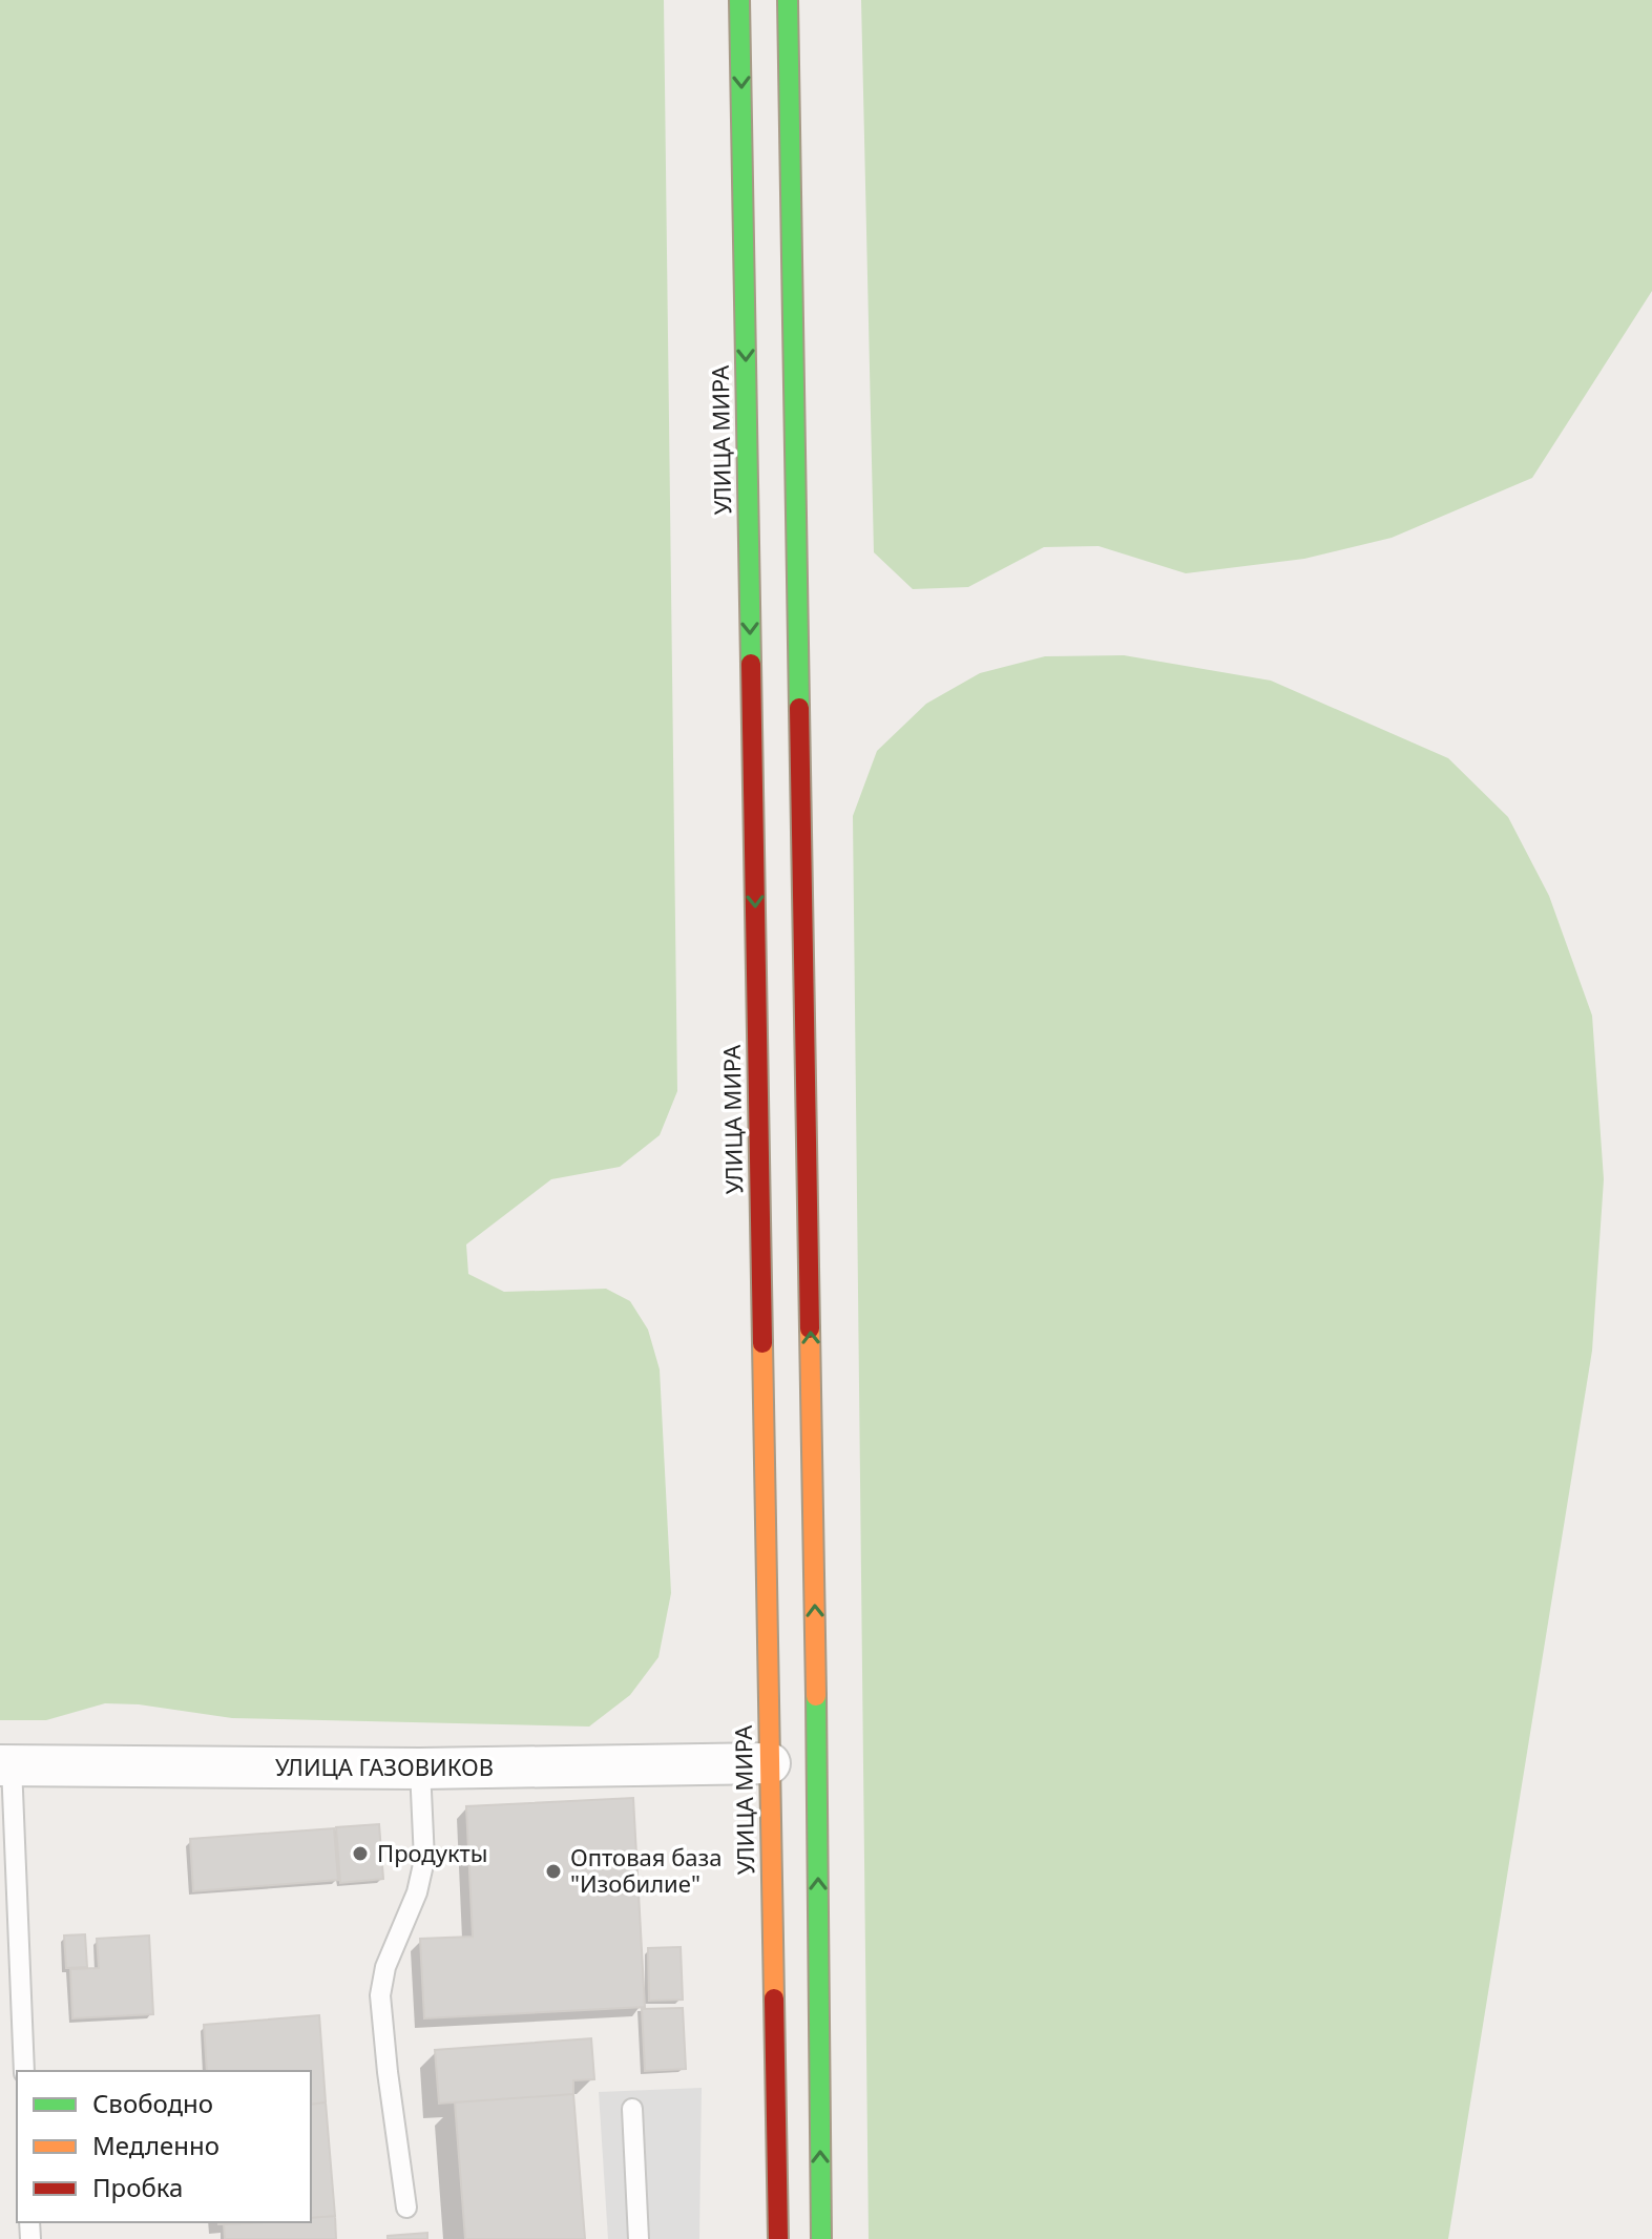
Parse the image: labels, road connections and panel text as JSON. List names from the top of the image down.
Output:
{
  "streets": {
    "main road": ["УЛИЦА МИРА"],
    "street": ["УЛИЦА ГАЗОВИКОВ"]
  },
  "crossings": [
    ["УЛИЦА МИРА", "УЛИЦА ГАЗОВИКОВ"]
  ],
  "places": ["Продукты", "Оптовая база \"Изобилие\""],
  "legend": ["Свободно", "Медленно", "Пробка"]
}
